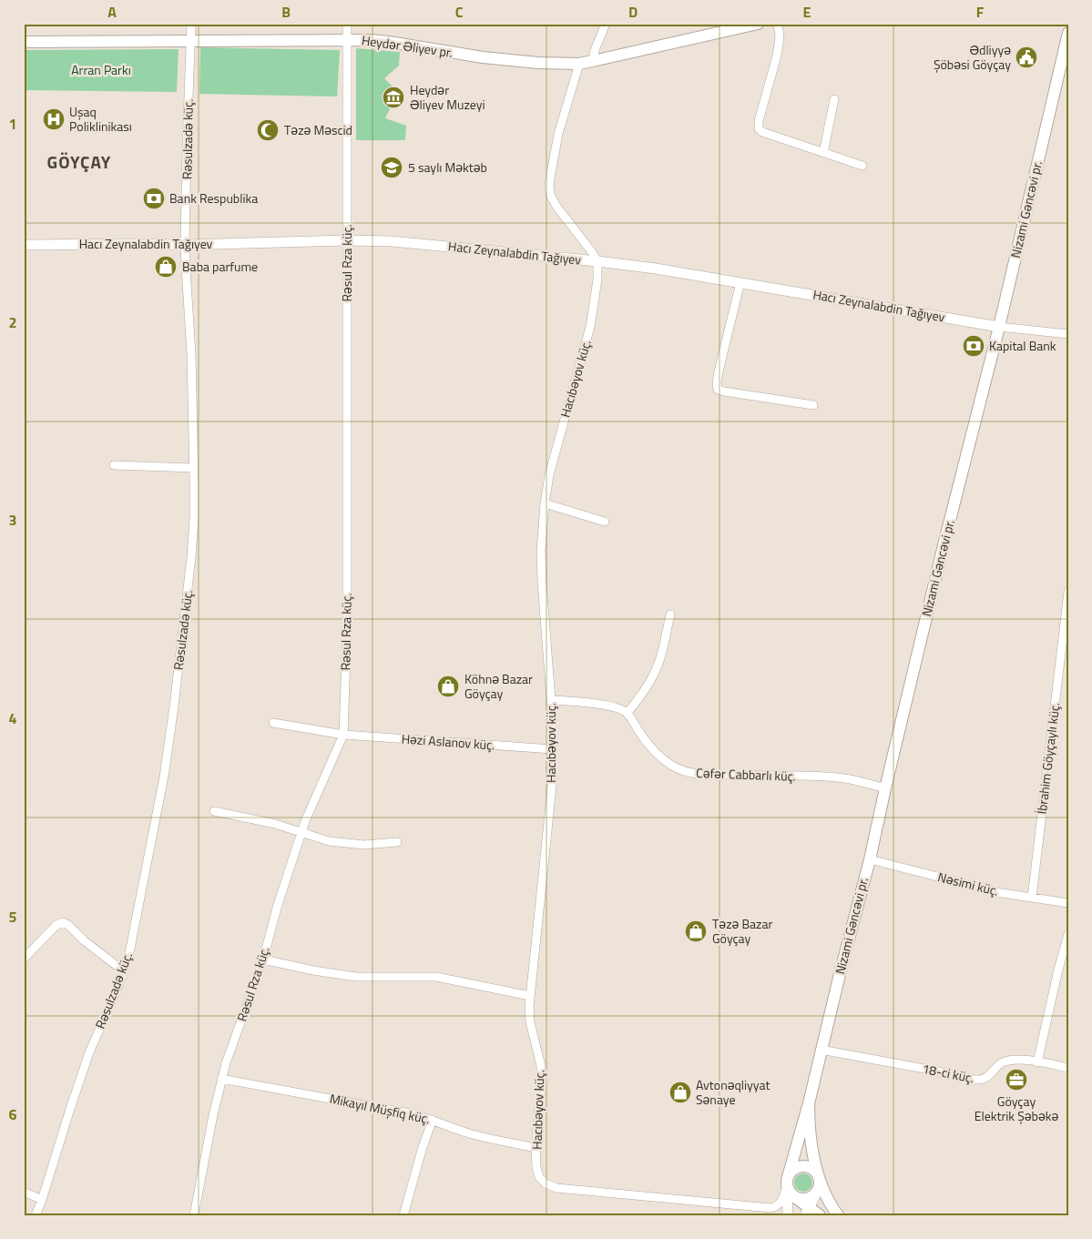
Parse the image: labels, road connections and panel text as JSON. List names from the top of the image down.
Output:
{
  "streets": {
    "main road": ["Heydər Əliyev pr.", "Nizami Gəncəvi pr."],
    "street": [
      "Rəsulzadə küç.",
      "Hacı Zeynalabdin Tağıyev",
      "Rəsul Rza küç.",
      "Hacıbəyov küç.",
      "Həzi Aslanov küç.",
      "İbrahim Göyçaylı küç.",
      "Cəfər Cabbarlı küç.",
      "Nəsimi küç.",
      "18-ci küç.",
      "Mikayıl Müşfiq küç."
    ]
  },
  "crossings": [
    ["Heydər Əliyev pr.", "Rəsulzadə küç."],
    ["Heydər Əliyev pr.", "Rəsul Rza küç."],
    ["Rəsulzadə küç.", "Hacı Zeynalabdin Tağıyev"],
    ["Nizami Gəncəvi pr.", "Hacı Zeynalabdin Tağıyev"],
    ["Nizami Gəncəvi pr.", "Cəfər Cabbarlı küç."],
    ["Nizami Gəncəvi pr.", "Nəsimi küç."],
    ["Nizami Gəncəvi pr.", "18-ci küç."],
    ["Hacı Zeynalabdin Tağıyev", "Rəsul Rza küç."],
    ["Hacı Zeynalabdin Tağıyev", "Hacıbəyov küç."],
    ["Rəsul Rza küç.", "Həzi Aslanov küç."],
    ["Rəsul Rza küç.", "Mikayıl Müşfiq küç."],
    ["Hacıbəyov küç.", "Həzi Aslanov küç."],
    ["Hacıbəyov küç.", "Mikayıl Müşfiq küç."],
    ["İbrahim Göyçaylı küç.", "Nəsimi küç."]
  ],
  "districts": ["GÖYÇAY"],
  "parks": ["Arran Parkı"],
  "places": {
    "public building": ["Ədliyyə Şöbəsi Göyçay"],
    "museum": ["Heydər Əliyev Muzeyi"],
    "hospital": ["Uşaq Poliklinikası"],
    "mosque": ["Təzə Məscid"],
    "school or university": ["5 saylı Məktəb"],
    "bank": ["Bank Respublika", "Kapital Bank"],
    "shop": [
      "Baba parfume",
      "Köhnə Bazar Göyçay",
      "Təzə Bazar Göyçay",
      "Avtonəqliyyat Sənaye"
    ],
    "office": ["Göyçay Elektrik Şəbəkə"]
  },
  "grid": {
    "columns": [
      "A",
      "B",
      "C",
      "D",
      "E",
      "F"
    ],
    "rows": [
      "1",
      "2",
      "3",
      "4",
      "5",
      "6"
    ]
  }
}
